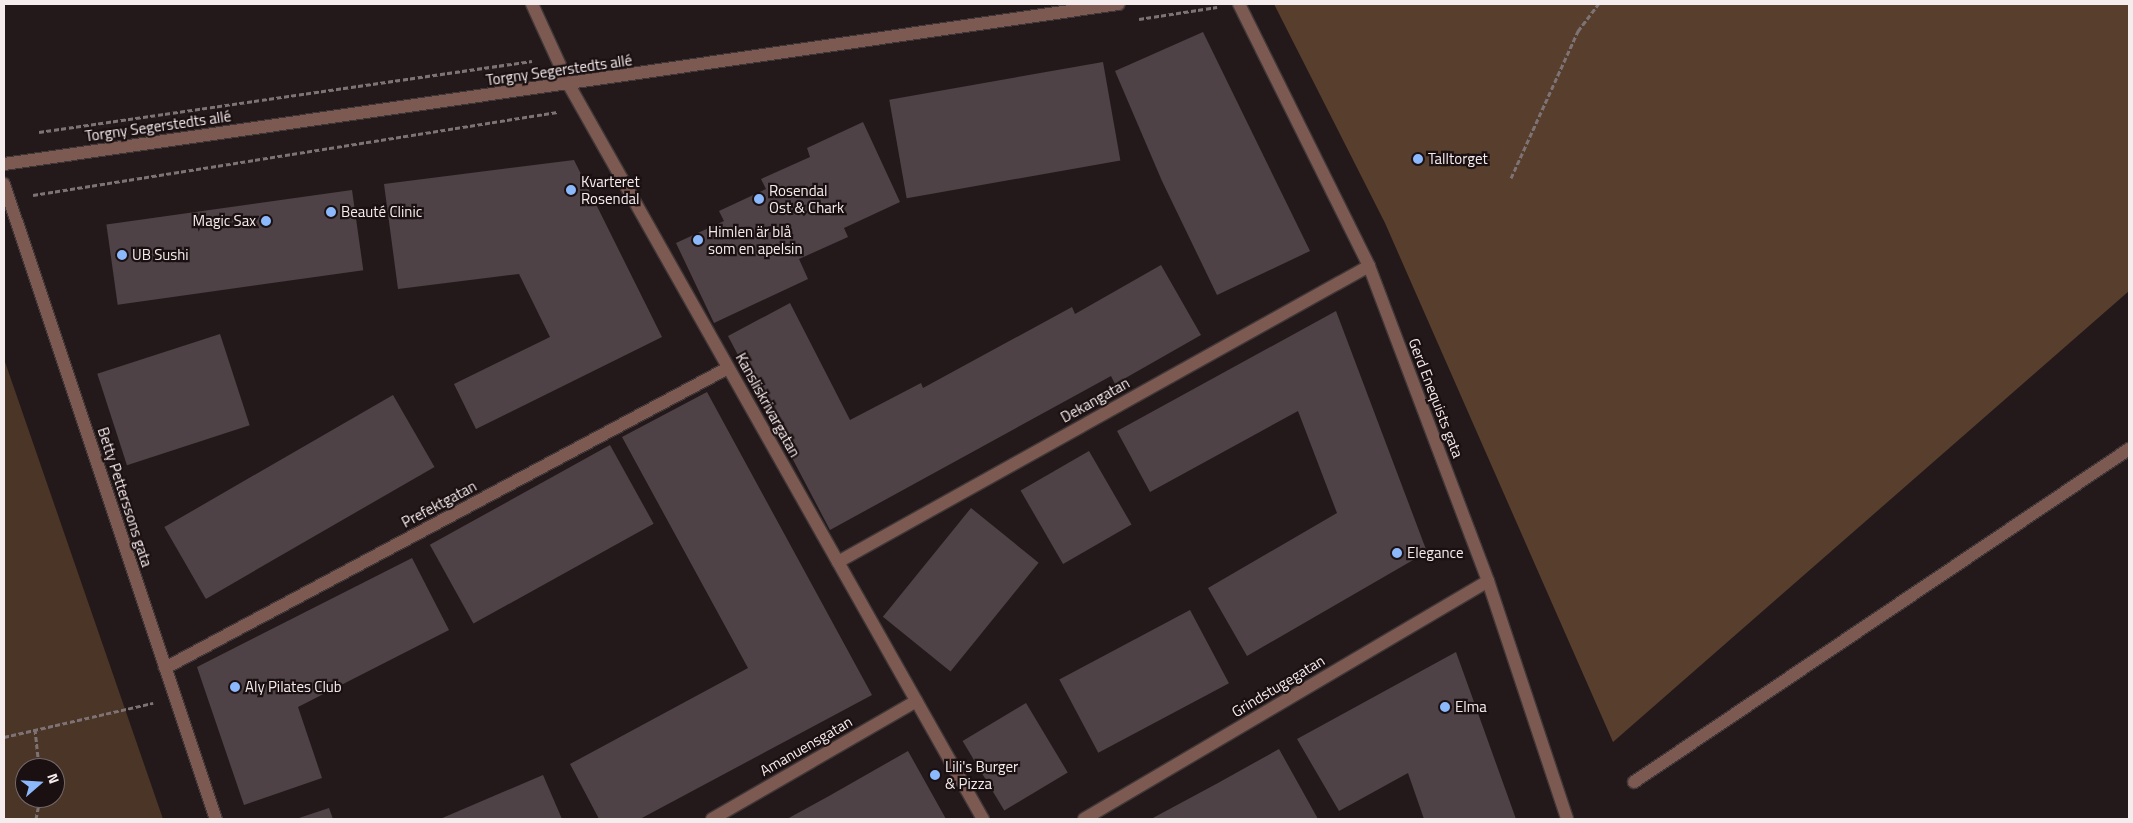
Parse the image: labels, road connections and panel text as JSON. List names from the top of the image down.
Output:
{
  "streets": {
    "street": [
      "Torgny Segerstedts allé",
      "Gerd Enequists gata",
      "Dekangatan",
      "Kansliskrivargatan",
      "Betty Petterssons gata",
      "Prefektgatan",
      "Grindstugegatan",
      "Amanuensgatan"
    ]
  },
  "crossings": [
    ["Torgny Segerstedts allé", "Kansliskrivargatan"],
    ["Gerd Enequists gata", "Dekangatan"],
    ["Gerd Enequists gata", "Grindstugegatan"],
    ["Dekangatan", "Kansliskrivargatan"],
    ["Kansliskrivargatan", "Prefektgatan"],
    ["Kansliskrivargatan", "Amanuensgatan"],
    ["Betty Petterssons gata", "Prefektgatan"]
  ],
  "places": [
    "Talltorget",
    "Kvarteret Rosendal",
    "Rosendal Ost & Chark",
    "Beauté Clinic",
    "Magic Sax",
    "Himlen är blå som en apelsin",
    "UB Sushi",
    "Elegance",
    "Aly Pilates Club",
    "Elma",
    "Lili's Burger & Pizza"
  ],
  "north": "right"
}
